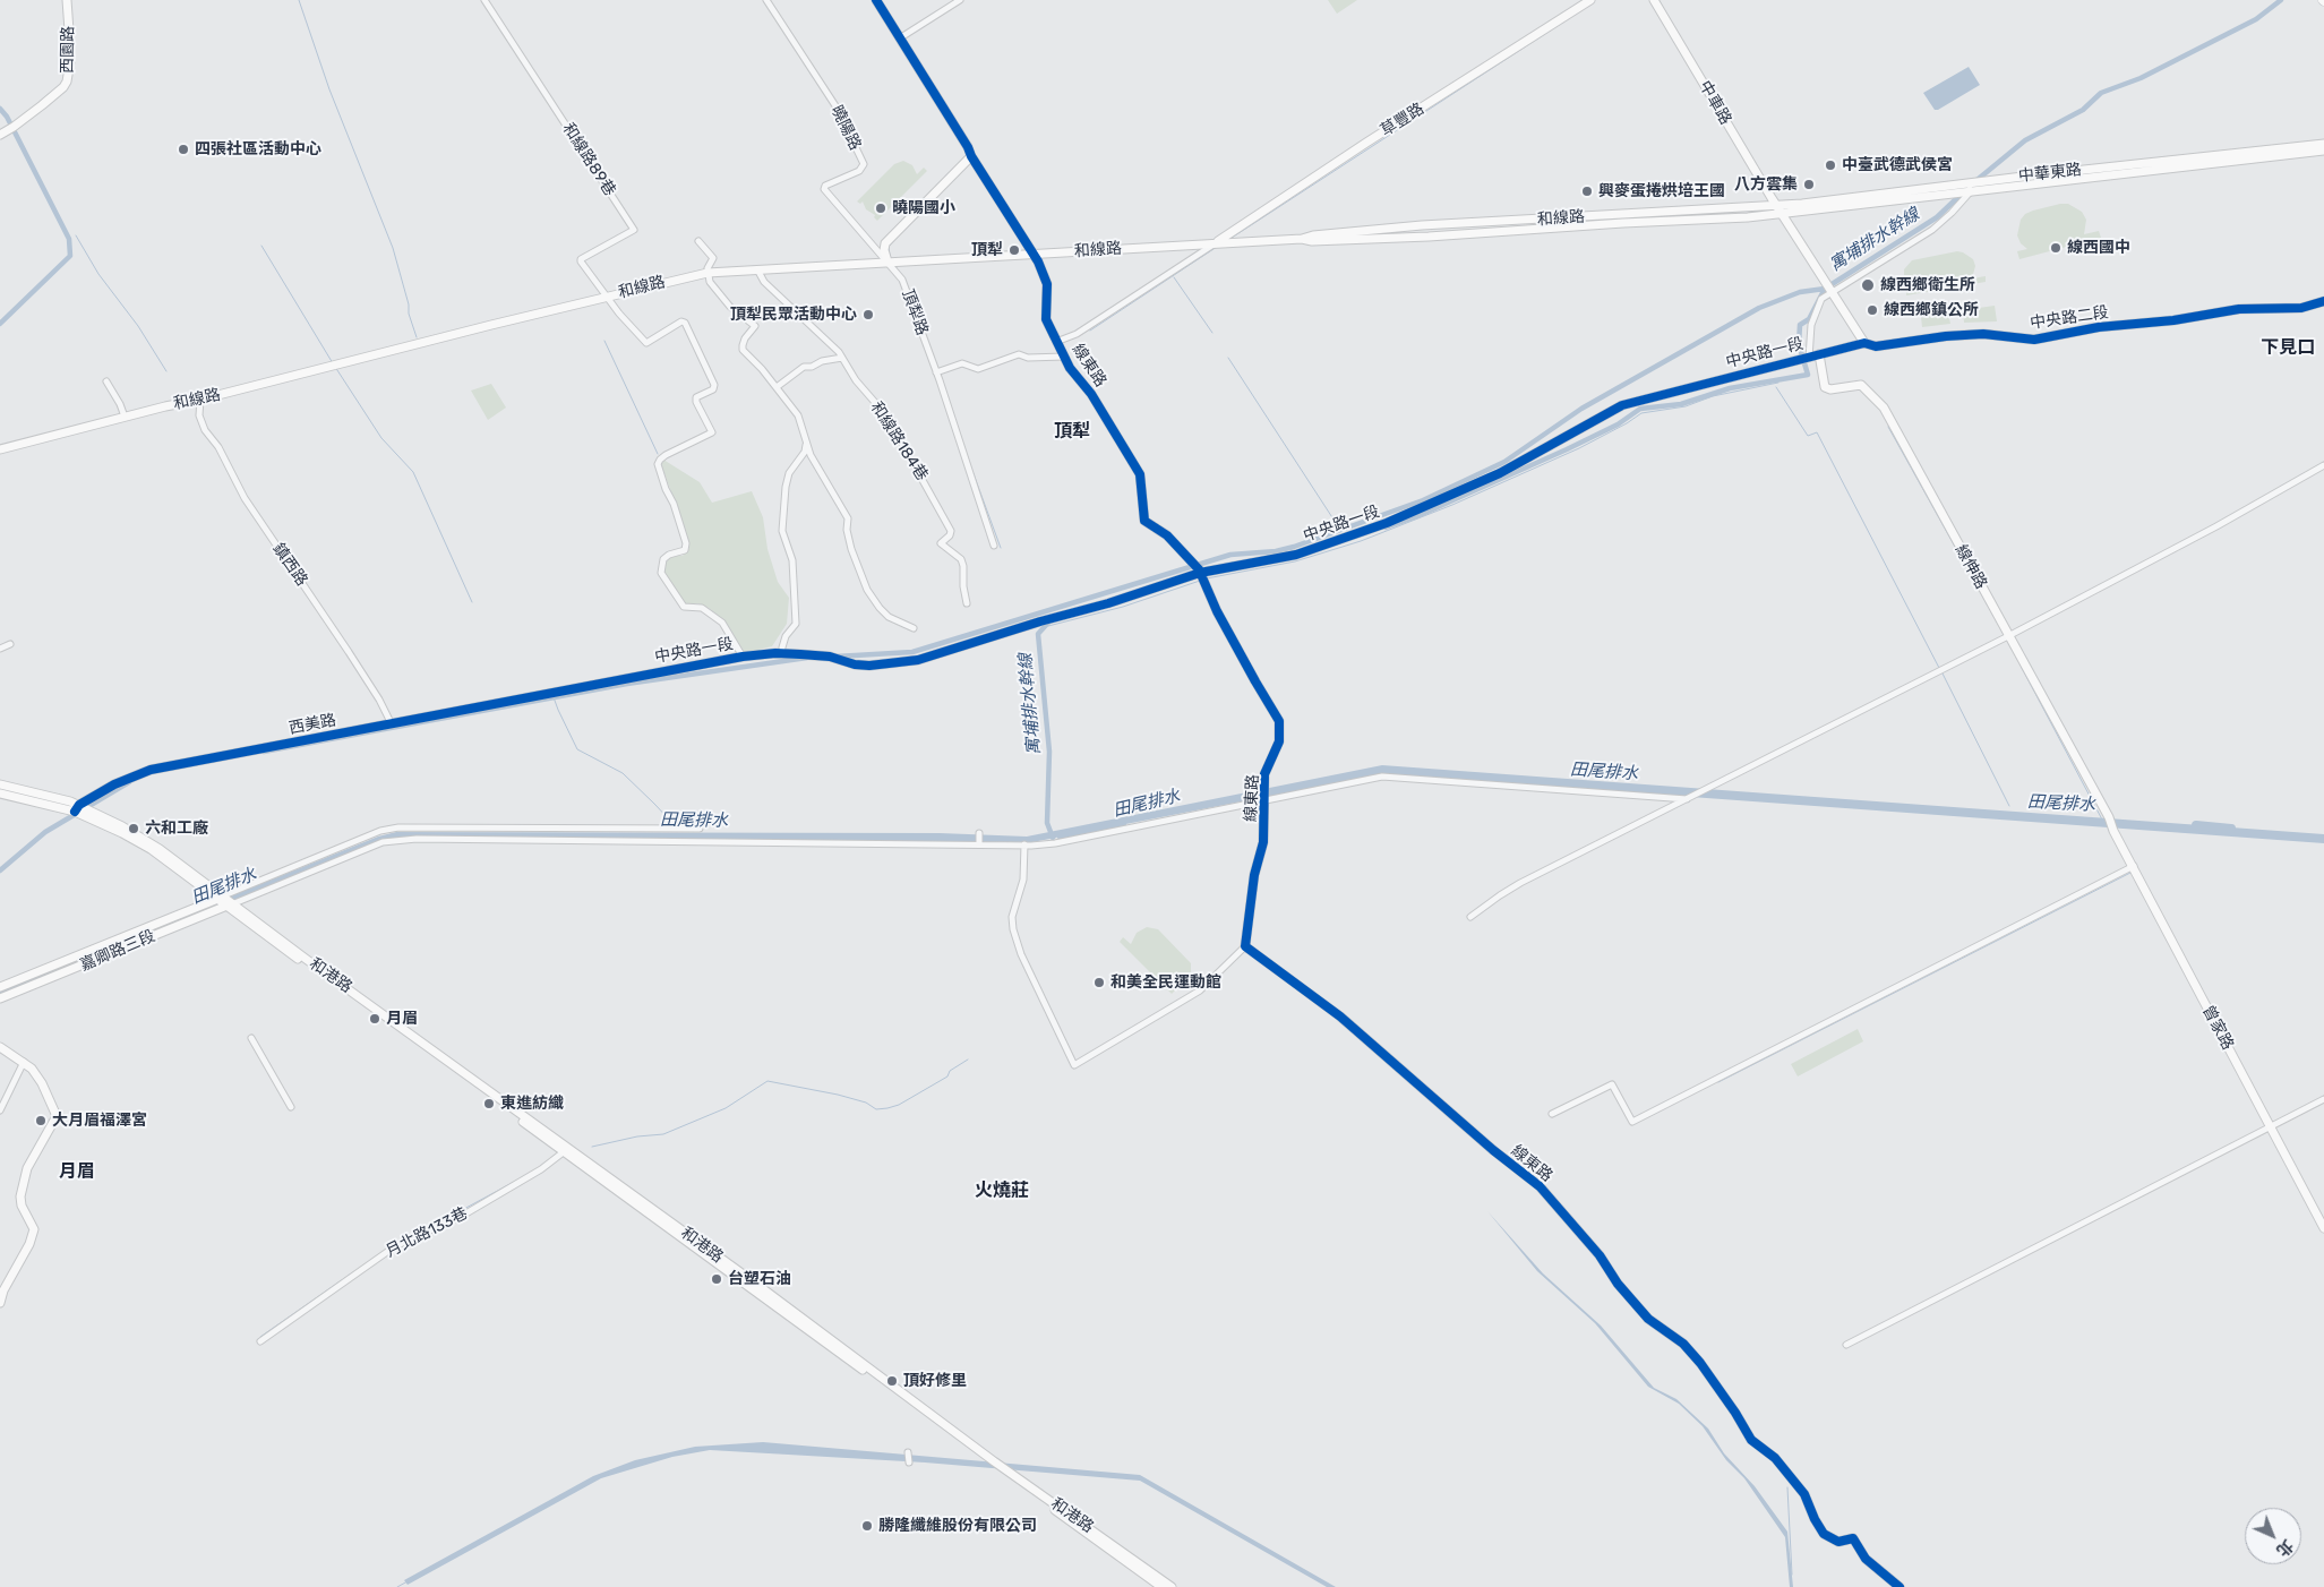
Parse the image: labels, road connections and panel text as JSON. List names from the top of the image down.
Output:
{
  "streets": {
    "street": [
      "西園路",
      "中車路",
      "草豐路",
      "曉陽路",
      "和線路89巷",
      "中華東路",
      "和線路",
      "頂犁路",
      "中央路二段",
      "中央路一段",
      "線東路",
      "和線路184巷",
      "鎮西路",
      "線伸路",
      "西美路",
      "嘉卿路三段",
      "和港路",
      "曾家路",
      "月北路133巷"
    ]
  },
  "crossings": [
    ["中車路", "中華東路"],
    ["中車路", "和線路"],
    ["草豐路", "和線路"],
    ["曉陽路", "和線路"],
    ["曉陽路", "頂犁路"],
    ["和線路89巷", "和線路"],
    ["中華東路", "和線路"],
    ["和線路", "頂犁路"],
    ["和線路", "線東路"],
    ["和線路", "和線路184巷"],
    ["和線路", "鎮西路"],
    ["中央路二段", "中央路一段"],
    ["中央路二段", "線伸路"],
    ["中央路一段", "線東路"],
    ["中央路一段", "線伸路"],
    ["中央路一段", "西美路"],
    ["鎮西路", "西美路"],
    ["線伸路", "曾家路"],
    ["西美路", "和港路"],
    ["嘉卿路三段", "和港路"],
    ["和港路", "月北路133巷"]
  ],
  "districts": [
    "下見口",
    "頂犁",
    "月眉",
    "火燒莊"
  ],
  "water": ["寓埔排水幹線", "田尾排水"],
  "places": [
    "四張社區活動中心",
    "中臺武德武侯宮",
    "八方雲集",
    "興麥蛋捲烘培王國",
    "曉陽國小",
    "線西國中",
    "頂犁",
    "線西鄉衛生所",
    "線西鄉鎮公所",
    "頂犁民眾活動中心",
    "六和工廠",
    "和美全民運動館",
    "月眉",
    "東進紡織",
    "大月眉福澤宮",
    "台塑石油",
    "頂好修里",
    "勝隆纖維股份有限公司"
  ],
  "north": "bottom right"
}
